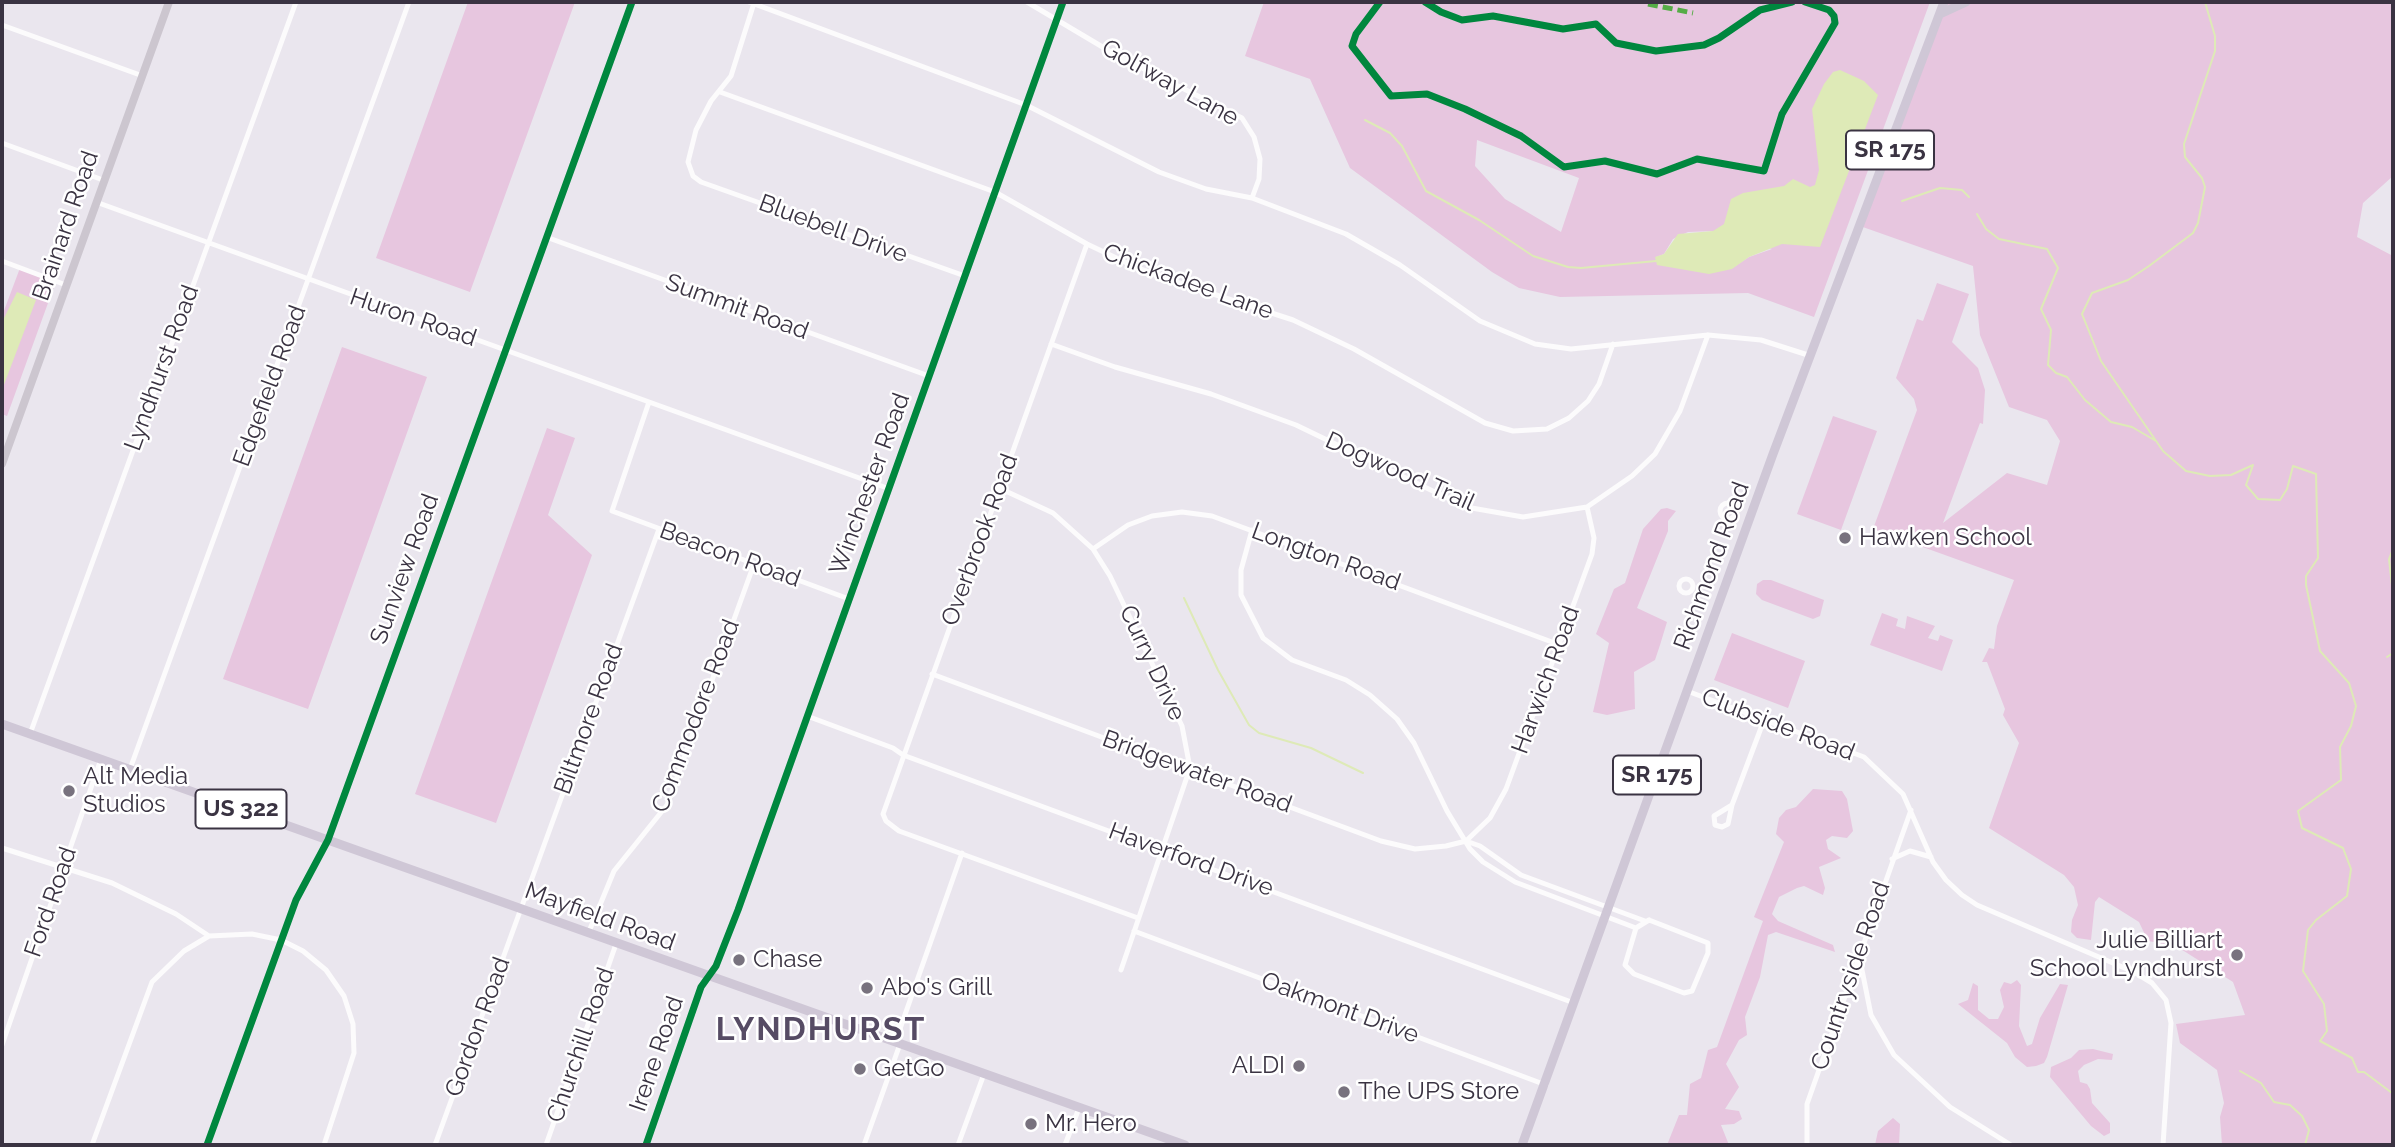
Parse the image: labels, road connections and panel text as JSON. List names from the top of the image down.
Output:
{
  "streets": {
    "main road": [
      "SR 175",
      "Brainard Road",
      "Richmond Road",
      "US 322",
      "Mayfield Road"
    ],
    "street": [
      "Golfway Lane",
      "Bluebell Drive",
      "Chickadee Lane",
      "Summit Road",
      "Huron Road",
      "Lyndhurst Road",
      "Edgefield Road",
      "Dogwood Trail",
      "Winchester Road",
      "Overbrook Road",
      "Beacon Road",
      "Longton Road",
      "Sunview Road",
      "Curry Drive",
      "Harwich Road",
      "Commodore Road",
      "Biltmore Road",
      "Clubside Road",
      "Bridgewater Road",
      "Haverford Drive",
      "Ford Road",
      "Countryside Road",
      "Oakmont Drive",
      "Gordon Road",
      "Churchill Road",
      "Irene Road"
    ]
  },
  "crossings": [
    ["Golfway Lane", "Winchester Road"],
    ["Brainard Road", "Huron Road"],
    ["Bluebell Drive", "Chickadee Lane"],
    ["Bluebell Drive", "Winchester Road"],
    ["Chickadee Lane", "Winchester Road"],
    ["Chickadee Lane", "Overbrook Road"],
    ["Summit Road", "Winchester Road"],
    ["Summit Road", "Sunview Road"],
    ["Huron Road", "Lyndhurst Road"],
    ["Huron Road", "Edgefield Road"],
    ["Huron Road", "Winchester Road"],
    ["Huron Road", "Beacon Road"],
    ["Huron Road", "Sunview Road"],
    ["Lyndhurst Road", "Mayfield Road"],
    ["Edgefield Road", "Mayfield Road"],
    ["Dogwood Trail", "Overbrook Road"],
    ["Dogwood Trail", "Harwich Road"],
    ["Winchester Road", "Beacon Road"],
    ["Winchester Road", "Haverford Drive"],
    ["Winchester Road", "Mayfield Road"],
    ["Winchester Road", "Irene Road"],
    ["Overbrook Road", "Curry Drive"],
    ["Overbrook Road", "Bridgewater Road"],
    ["Overbrook Road", "Haverford Drive"],
    ["Beacon Road", "Commodore Road"],
    ["Beacon Road", "Biltmore Road"],
    ["Longton Road", "Curry Drive"],
    ["Longton Road", "Harwich Road"],
    ["Richmond Road", "Clubside Road"],
    ["Richmond Road", "Haverford Drive"],
    ["Richmond Road", "Oakmont Drive"],
    ["Sunview Road", "Mayfield Road"],
    ["Curry Drive", "Bridgewater Road"],
    ["Curry Drive", "Haverford Drive"],
    ["Curry Drive", "Oakmont Drive"],
    ["Harwich Road", "Bridgewater Road"],
    ["Commodore Road", "Mayfield Road"],
    ["Biltmore Road", "Mayfield Road"],
    ["Biltmore Road", "Gordon Road"],
    ["Clubside Road", "Countryside Road"],
    ["Ford Road", "Mayfield Road"],
    ["Mayfield Road", "Gordon Road"],
    ["Mayfield Road", "Churchill Road"],
    ["Mayfield Road", "Irene Road"]
  ],
  "districts": ["LYNDHURST"],
  "places": [
    "Hawken School",
    "Alt Media Studios",
    "Julie Billiart School Lyndhurst",
    "Chase",
    "Abo's Grill",
    "ALDI",
    "GetGo",
    "The UPS Store",
    "Mr. Hero"
  ]
}
